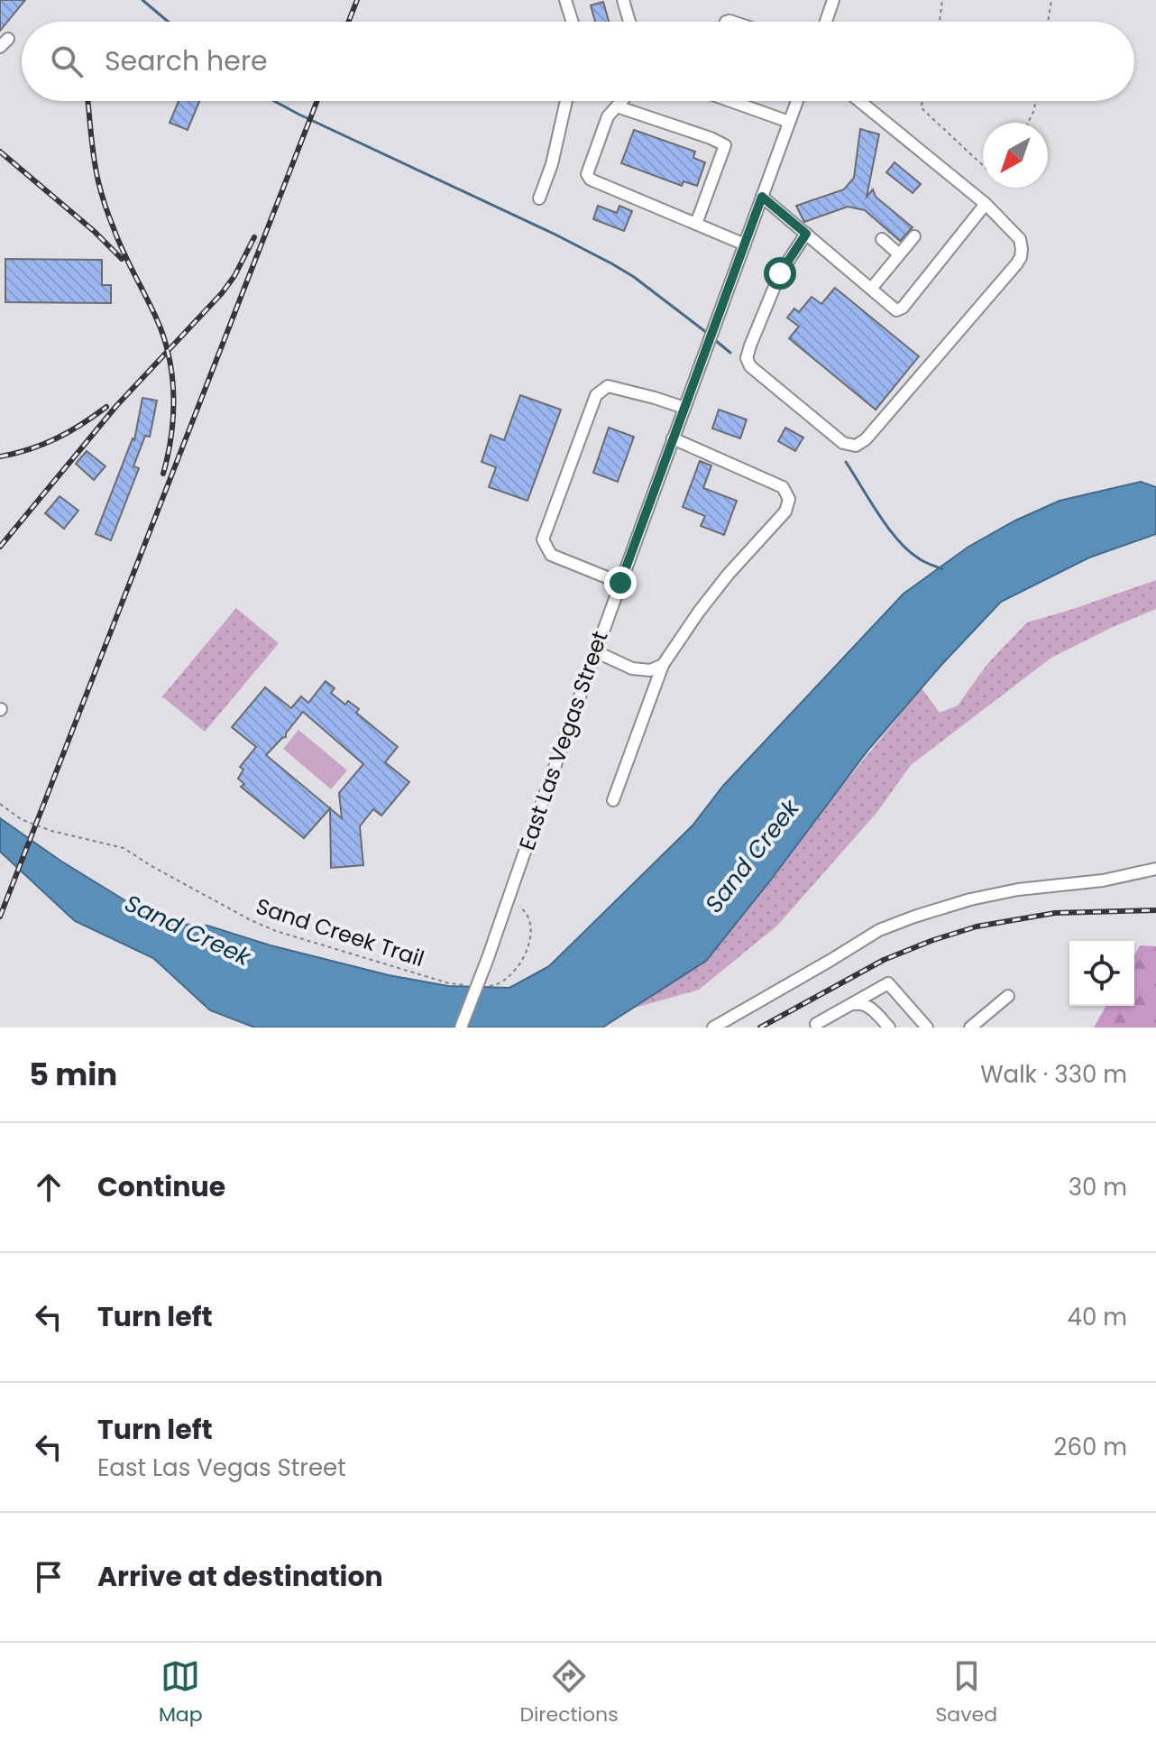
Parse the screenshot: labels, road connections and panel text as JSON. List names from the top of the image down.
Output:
{
  "streets": {
    "street": ["East Las Vegas Street"],
    "path": ["Sand Creek Trail"]
  },
  "water": ["Sand Creek"],
  "north": "bottom left",
  "page": {
    "search": "Search here",
    "heading": ["5 min", "Walk · 330 m"],
    "list": [
      ["Continue", "30 m"],
      ["Turn left", "40 m"],
      ["Turn left", "East Las Vegas Street", "260 m"],
      "Arrive at destination"
    ],
    "nav": ["Map", "Directions", "Saved"]
  }
}
